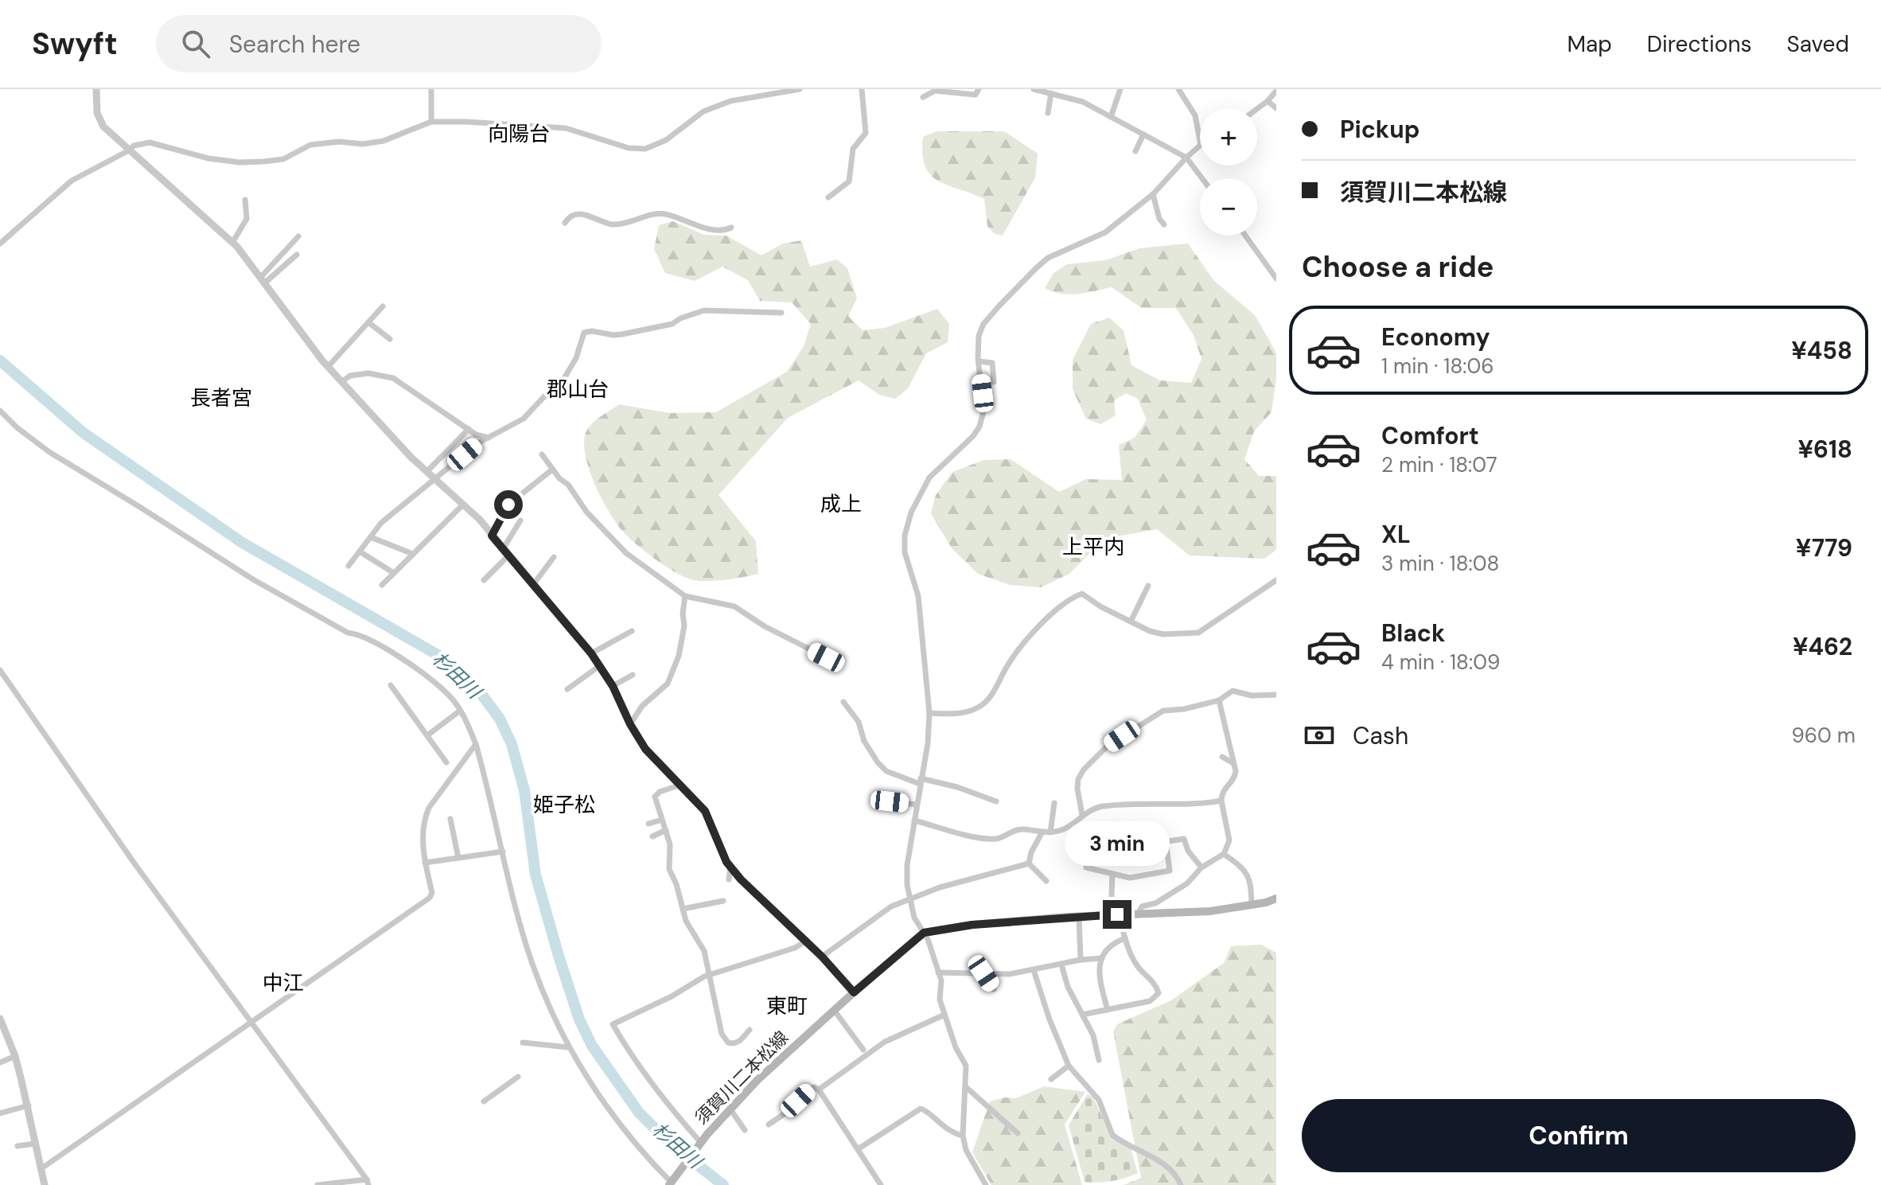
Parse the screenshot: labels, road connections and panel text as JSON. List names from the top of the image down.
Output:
{
  "streets": {
    "main road": ["須賀川二本松線"]
  },
  "districts": [
    "向陽台",
    "郡山台",
    "長者宮",
    "成上",
    "上平内",
    "姫子松",
    "中江",
    "東町"
  ],
  "water": ["杉田川"],
  "page": {
    "header": "Swyft",
    "search": "Search here",
    "nav": ["Map", "Directions", "Saved"],
    "banner": ["Pickup", "須賀川二本松線"],
    "map_buttons": ["+", "−"],
    "heading": "Choose a ride",
    "list": [
      {
        "name": "Economy",
        "note": "1 min · 18:06",
        "value": "¥458"
      },
      {
        "name": "Comfort",
        "note": "2 min · 18:07",
        "value": "¥618"
      },
      {
        "name": "XL",
        "note": "3 min · 18:08",
        "value": "¥779"
      },
      {
        "name": "Black",
        "note": "4 min · 18:09",
        "value": "¥462"
      }
    ],
    "pay": ["Cash", "960 m"],
    "bubble": "3 min",
    "buttons": "Confirm"
  }
}
